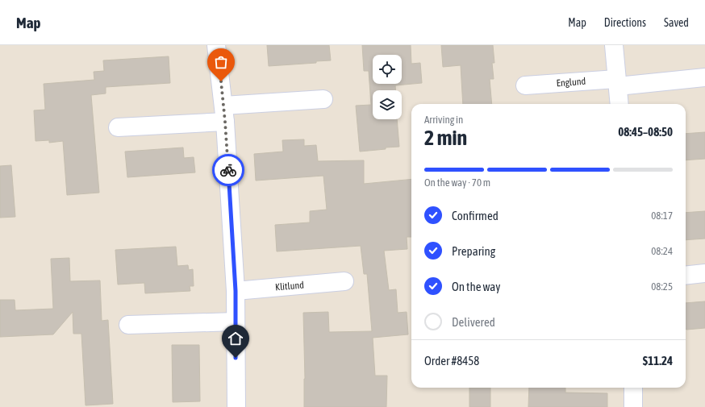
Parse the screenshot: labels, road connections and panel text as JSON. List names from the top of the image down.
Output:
{
  "streets": {
    "street": ["Englund", "Klitlund"]
  },
  "page": {
    "header": "Map",
    "nav": ["Map", "Directions", "Saved"],
    "heading": ["2 min", "Arriving in", "08:45–08:50"],
    "panel": ["Order #8458", "$11.24"],
    "bar": "On the way · 70 m",
    "list": [
      ["Confirmed", "08:17"],
      ["Preparing", "08:24"],
      ["On the way", "08:25"],
      "Delivered"
    ]
  }
}
